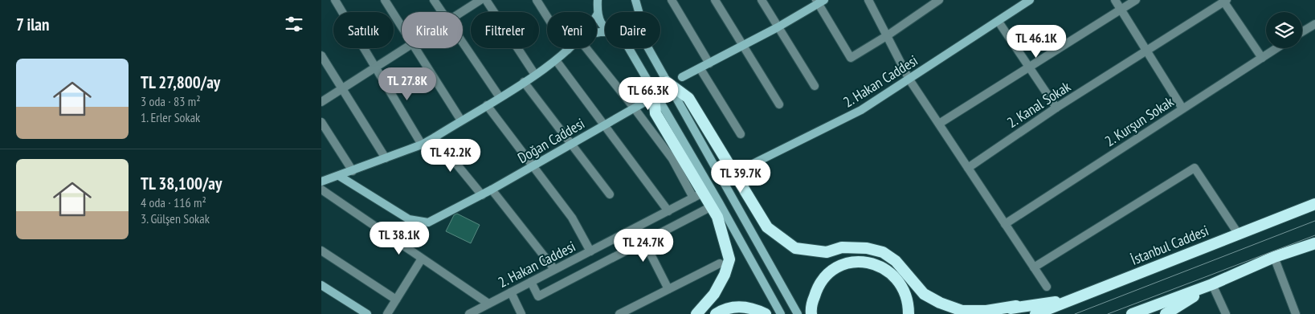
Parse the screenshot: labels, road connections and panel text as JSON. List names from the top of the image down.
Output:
{
  "streets": {
    "highway": ["İstanbul Caddesi"],
    "main road": ["2. Hakan Caddesi", "Doğan Caddesi"],
    "street": ["2. Kanal Sokak", "2. Kurşun Sokak"]
  },
  "page": {
    "heading": "7 ilan",
    "chip": [
      "Satılık",
      "Kiralık",
      "Filtreler",
      "Yeni",
      "Daire"
    ],
    "price": [
      "TL 46.1K",
      "TL 27.8K",
      "TL 66.3K",
      "TL 42.2K",
      "TL 39.7K",
      "TL 38.1K",
      "TL 24.7K"
    ],
    "list": [
      {
        "name": "TL 27,800/ay",
        "note": "3 oda · 83 m² · 1. Erler Sokak"
      },
      {
        "name": "TL 38,100/ay",
        "note": "4 oda · 116 m² · 3. Gülşen Sokak"
      }
    ]
  }
}
